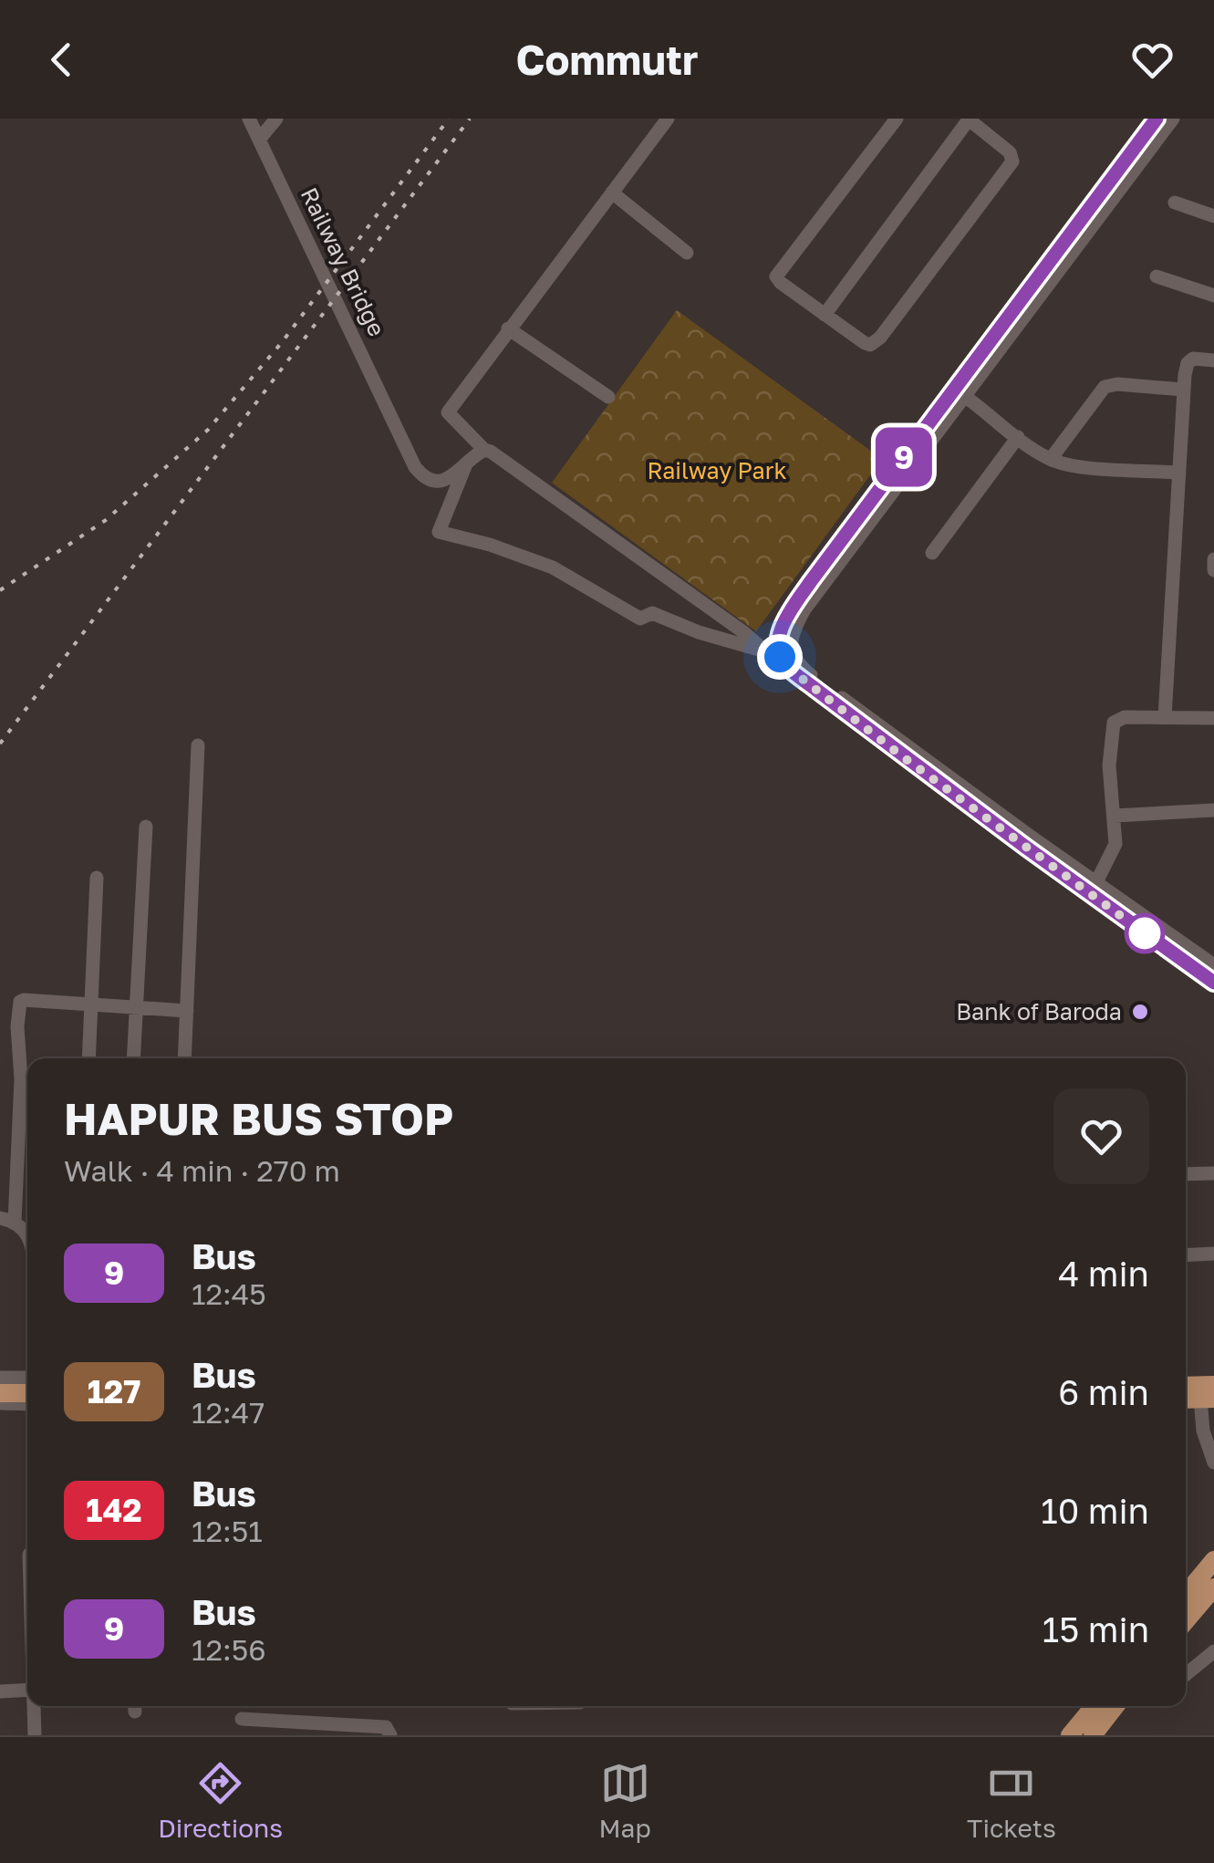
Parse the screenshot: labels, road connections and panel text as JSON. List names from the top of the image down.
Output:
{
  "streets": {
    "street": ["Railway Bridge"]
  },
  "parks": ["Railway Park"],
  "places": ["Bank of Baroda"],
  "lines": ["bus line 9"],
  "page": {
    "header": "Commutr",
    "on_map": "9",
    "heading": ["HAPUR BUS STOP", "Walk · 4 min · 270 m"],
    "list": [
      {
        "mark": "9",
        "name": "Bus",
        "note": "12:45",
        "value": "4 min"
      },
      {
        "mark": "127",
        "name": "Bus",
        "note": "12:47",
        "value": "6 min"
      },
      {
        "mark": "142",
        "name": "Bus",
        "note": "12:51",
        "value": "10 min"
      },
      {
        "mark": "9",
        "name": "Bus",
        "note": "12:56",
        "value": "15 min"
      }
    ],
    "tabs": ["Directions", "Map", "Tickets"]
  }
}
